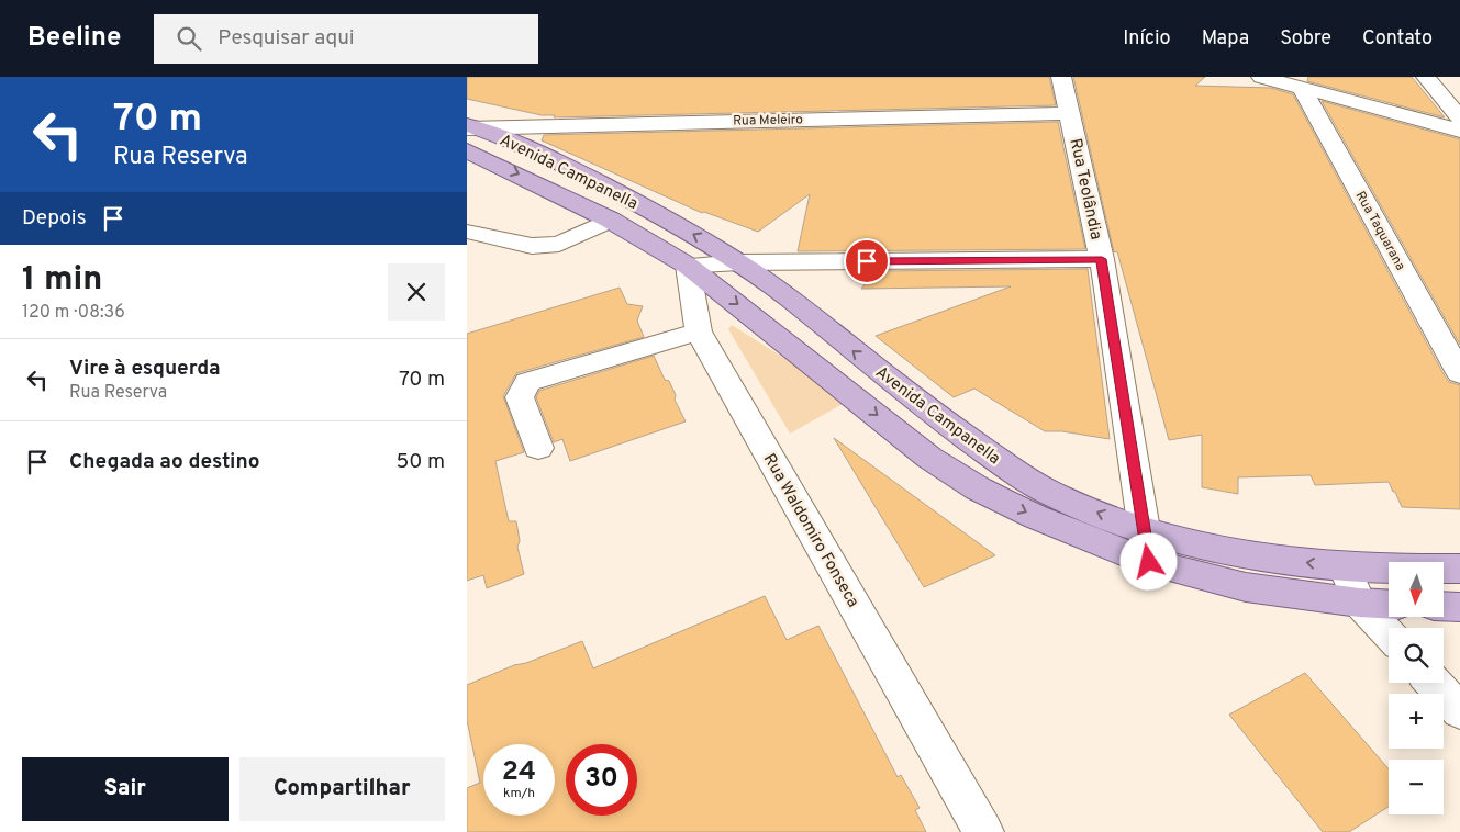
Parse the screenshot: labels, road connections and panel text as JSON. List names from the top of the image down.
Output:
{
  "streets": {
    "main road": ["Avenida Campanella"],
    "street": [
      "Rua Meleiro",
      "Rua Teolândia",
      "Rua Taquarana",
      "Rua Waldomiro Fonseca"
    ]
  },
  "crossings": [
    ["Rua Meleiro", "Avenida Campanella"],
    ["Rua Meleiro", "Rua Teolândia"],
    ["Avenida Campanella", "Rua Teolândia"],
    ["Avenida Campanella", "Rua Waldomiro Fonseca"]
  ],
  "north": "bottom",
  "page": {
    "header": "Beeline",
    "search": "Pesquisar aqui",
    "nav": [
      "Início",
      "Mapa",
      "Sobre",
      "Contato"
    ],
    "turn": ["70 m", "Rua Reserva"],
    "then": "Depois",
    "heading": ["1 min", "120 m · 08:36"],
    "list": [
      {
        "name": "Vire à esquerda",
        "note": "Rua Reserva",
        "value": "70 m"
      },
      {
        "name": "Chegada ao destino",
        "value": "50 m"
      }
    ],
    "map_buttons": ["+", "−"],
    "speed": "24 km/h",
    "limit": "30",
    "buttons": ["Sair", "Compartilhar"]
  }
}
